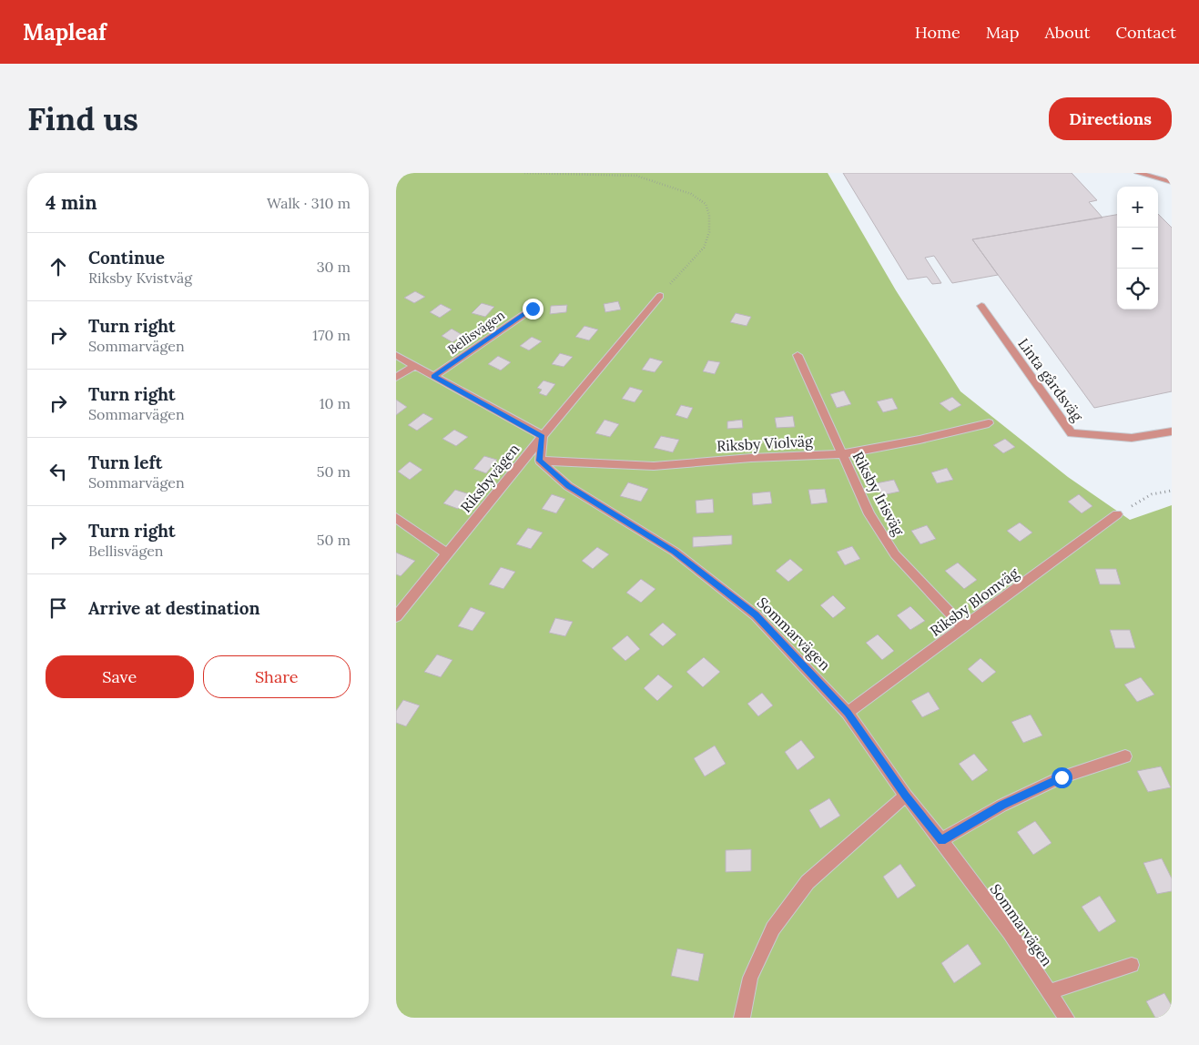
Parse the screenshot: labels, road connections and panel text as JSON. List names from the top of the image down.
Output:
{
  "streets": {
    "street": [
      "Bellisvägen",
      "Linta gårdsväg",
      "Riksby Violväg",
      "Riksbyvägen",
      "Riksby Irisväg",
      "Riksby Blomväg",
      "Sommarvägen"
    ]
  },
  "crossings": [
    ["Riksby Violväg", "Riksby Irisväg"],
    ["Riksby Violväg", "Sommarvägen"],
    ["Riksby Irisväg", "Riksby Blomväg"],
    ["Riksby Blomväg", "Sommarvägen"]
  ],
  "page": {
    "header": "Mapleaf",
    "nav": [
      "Home",
      "Map",
      "About",
      "Contact"
    ],
    "buttons": [
      "Directions",
      ["Save", "Share"]
    ],
    "title": "Find us",
    "heading": ["4 min", "Walk · 310 m"],
    "map_buttons": ["+", "−"],
    "list": [
      ["Continue", "Riksby Kvistväg", "30 m"],
      ["Turn right", "Sommarvägen", "170 m"],
      ["Turn right", "Sommarvägen", "10 m"],
      ["Turn left", "Sommarvägen", "50 m"],
      ["Turn right", "Bellisvägen", "50 m"],
      "Arrive at destination"
    ]
  }
}
